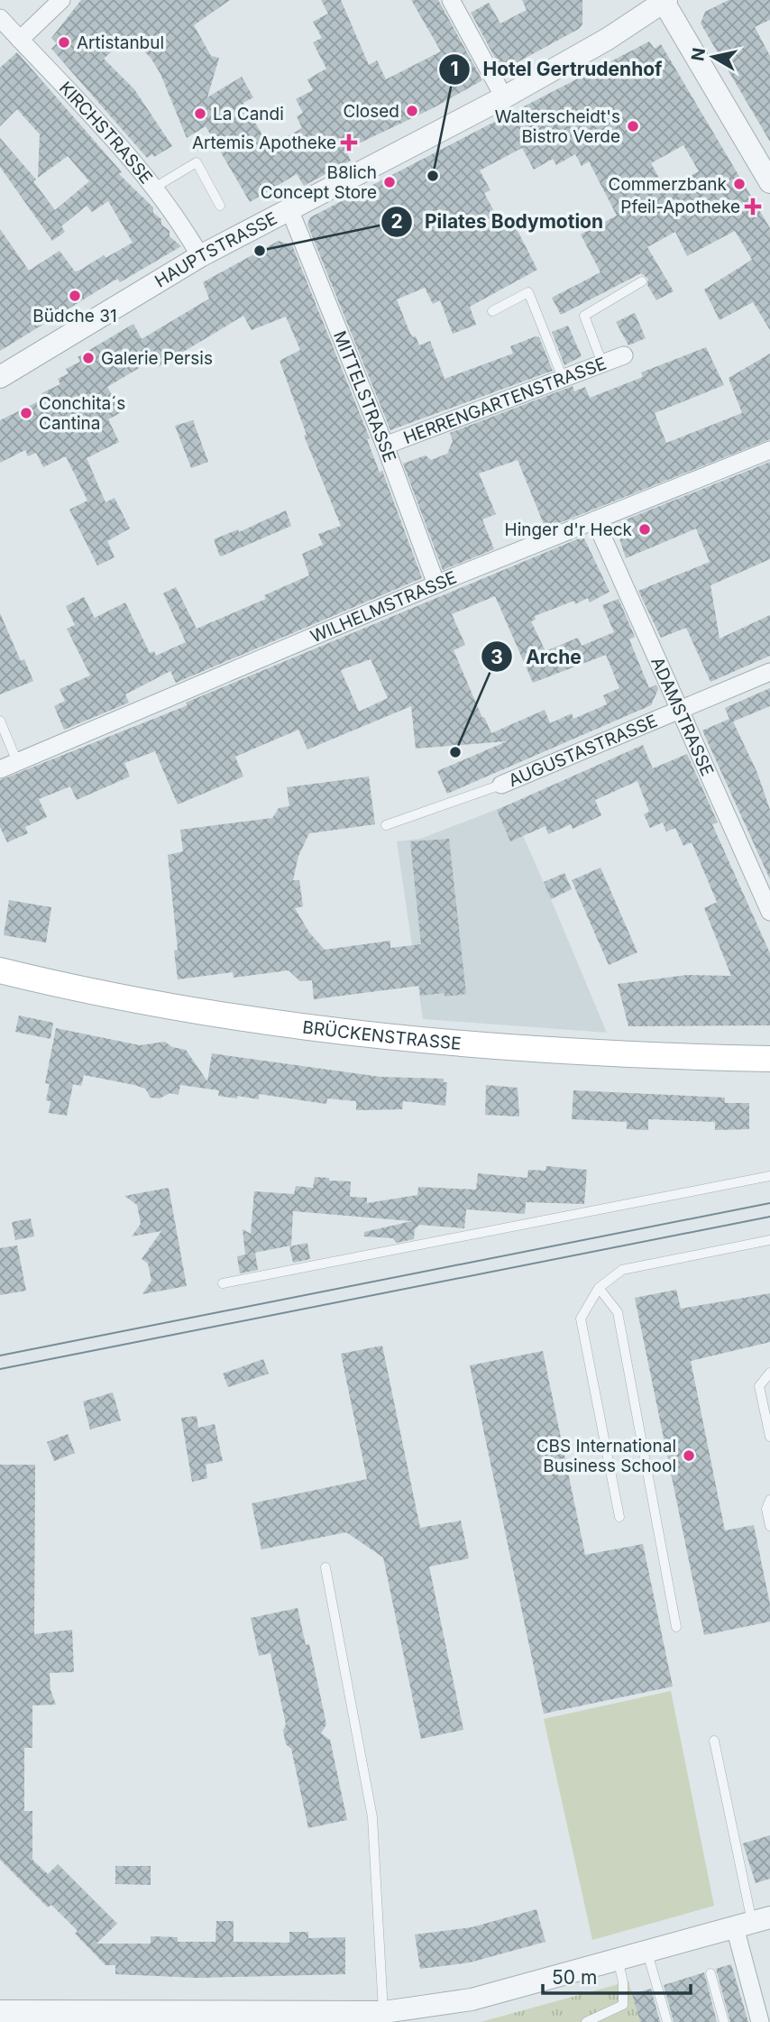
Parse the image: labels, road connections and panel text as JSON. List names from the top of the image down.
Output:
{
  "streets": {
    "main road": ["BRÜCKENSTRASSE"],
    "street": [
      "KIRCHSTRASSE",
      "HAUPTSTRASSE",
      "MITTELSTRASSE",
      "HERRENGARTENSTRASSE",
      "WILHELMSTRASSE",
      "ADAMSTRASSE",
      "AUGUSTASTRASSE"
    ]
  },
  "crossings": [
    ["KIRCHSTRASSE", "HAUPTSTRASSE"],
    ["HAUPTSTRASSE", "MITTELSTRASSE"],
    ["MITTELSTRASSE", "HERRENGARTENSTRASSE"],
    ["MITTELSTRASSE", "WILHELMSTRASSE"],
    ["WILHELMSTRASSE", "ADAMSTRASSE"],
    ["ADAMSTRASSE", "AUGUSTASTRASSE"]
  ],
  "places": {
    "other": [
      "Artistanbul",
      "Closed",
      "La Candi",
      "Walterscheidt's Bistro Verde",
      "Hotel Gertrudenhof",
      "B8lich Concept Store",
      "Commerzbank",
      "Pilates Bodymotion",
      "Büdche 31",
      "Galerie Persis",
      "Conchita´s Cantina",
      "Hinger d'r Heck",
      "Arche",
      "CBS International Business School"
    ],
    "health": ["Artemis Apotheke", "Pfeil-Apotheke"]
  },
  "scale_bar": "50 m",
  "north": "left"
}
